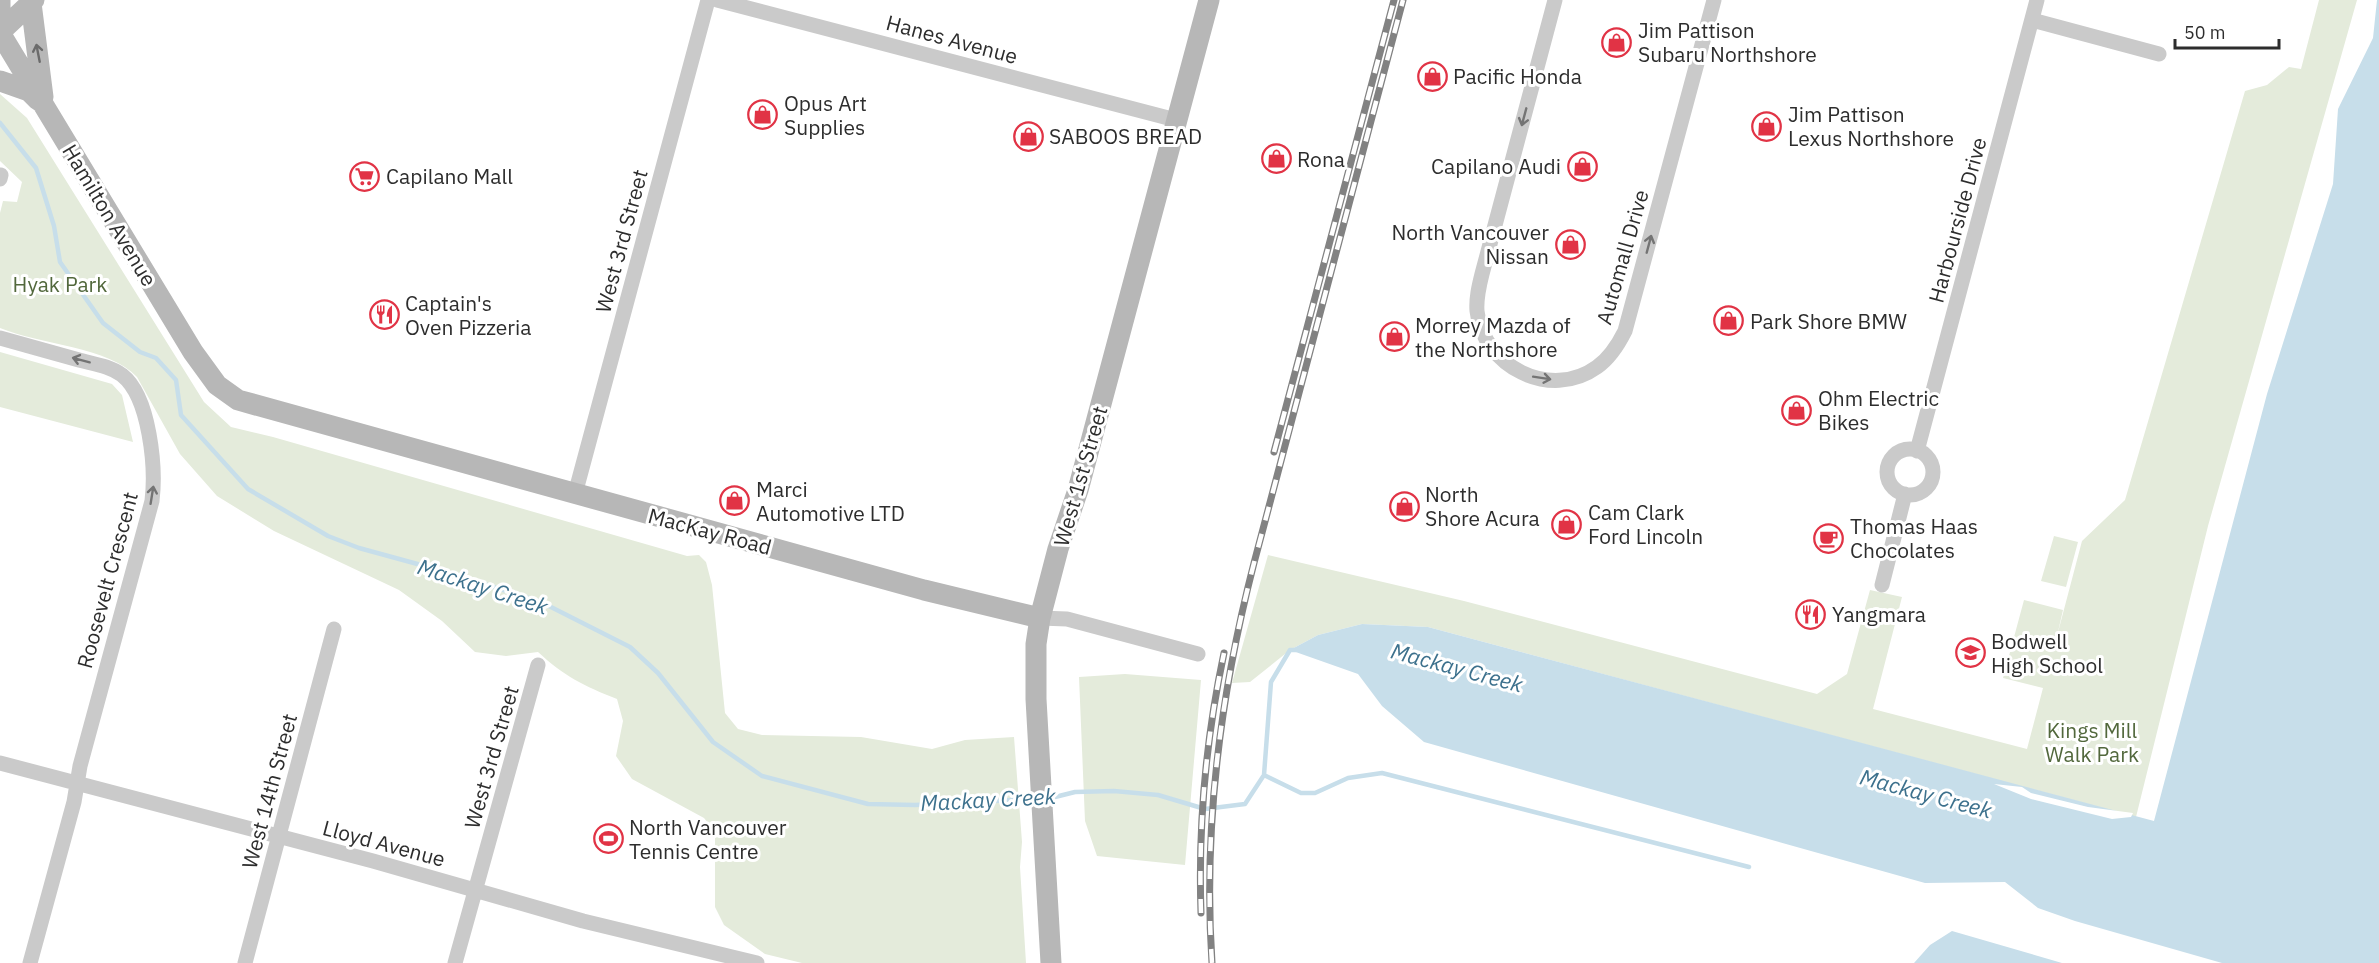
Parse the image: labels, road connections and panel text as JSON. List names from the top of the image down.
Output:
{
  "streets": {
    "street": [
      "Hanes Avenue",
      "Hamilton Avenue",
      "Harbourside Drive",
      "West 3rd Street",
      "Automall Drive",
      "West 1st Street",
      "MacKay Road",
      "Roosevelt Crescent",
      "West 14th Street",
      "Lloyd Avenue"
    ]
  },
  "crossings": [
    ["Hanes Avenue", "West 1st Street"],
    ["Hamilton Avenue", "MacKay Road"],
    ["West 3rd Street", "MacKay Road"],
    ["West 3rd Street", "Lloyd Avenue"],
    ["West 1st Street", "MacKay Road"],
    ["Roosevelt Crescent", "Lloyd Avenue"],
    ["West 14th Street", "Lloyd Avenue"]
  ],
  "one_way": ["Roosevelt Crescent"],
  "water": ["Mackay Creek"],
  "parks": ["Hyak Park", "Kings Mill Walk Park"],
  "places": {
    "shop": [
      "Jim Pattison Subaru Northshore",
      "Pacific Honda",
      "Opus Art Supplies",
      "Jim Pattison Lexus Northshore",
      "SABOOS BREAD",
      "Rona",
      "Capilano Audi",
      "North Vancouver Nissan",
      "Park Shore BMW",
      "Morrey Mazda of the Northshore",
      "Ohm Electric Bikes",
      "Marci Automotive LTD",
      "North Shore Acura",
      "Cam Clark Ford Lincoln"
    ],
    "supermarket": ["Capilano Mall"],
    "restaurant": ["Captain's Oven Pizzeria", "Yangmara"],
    "cafe": ["Thomas Haas Chocolates"],
    "school or university": ["Bodwell High School"],
    "sports": ["North Vancouver Tennis Centre"]
  },
  "scale_bar": "50 m"
}
